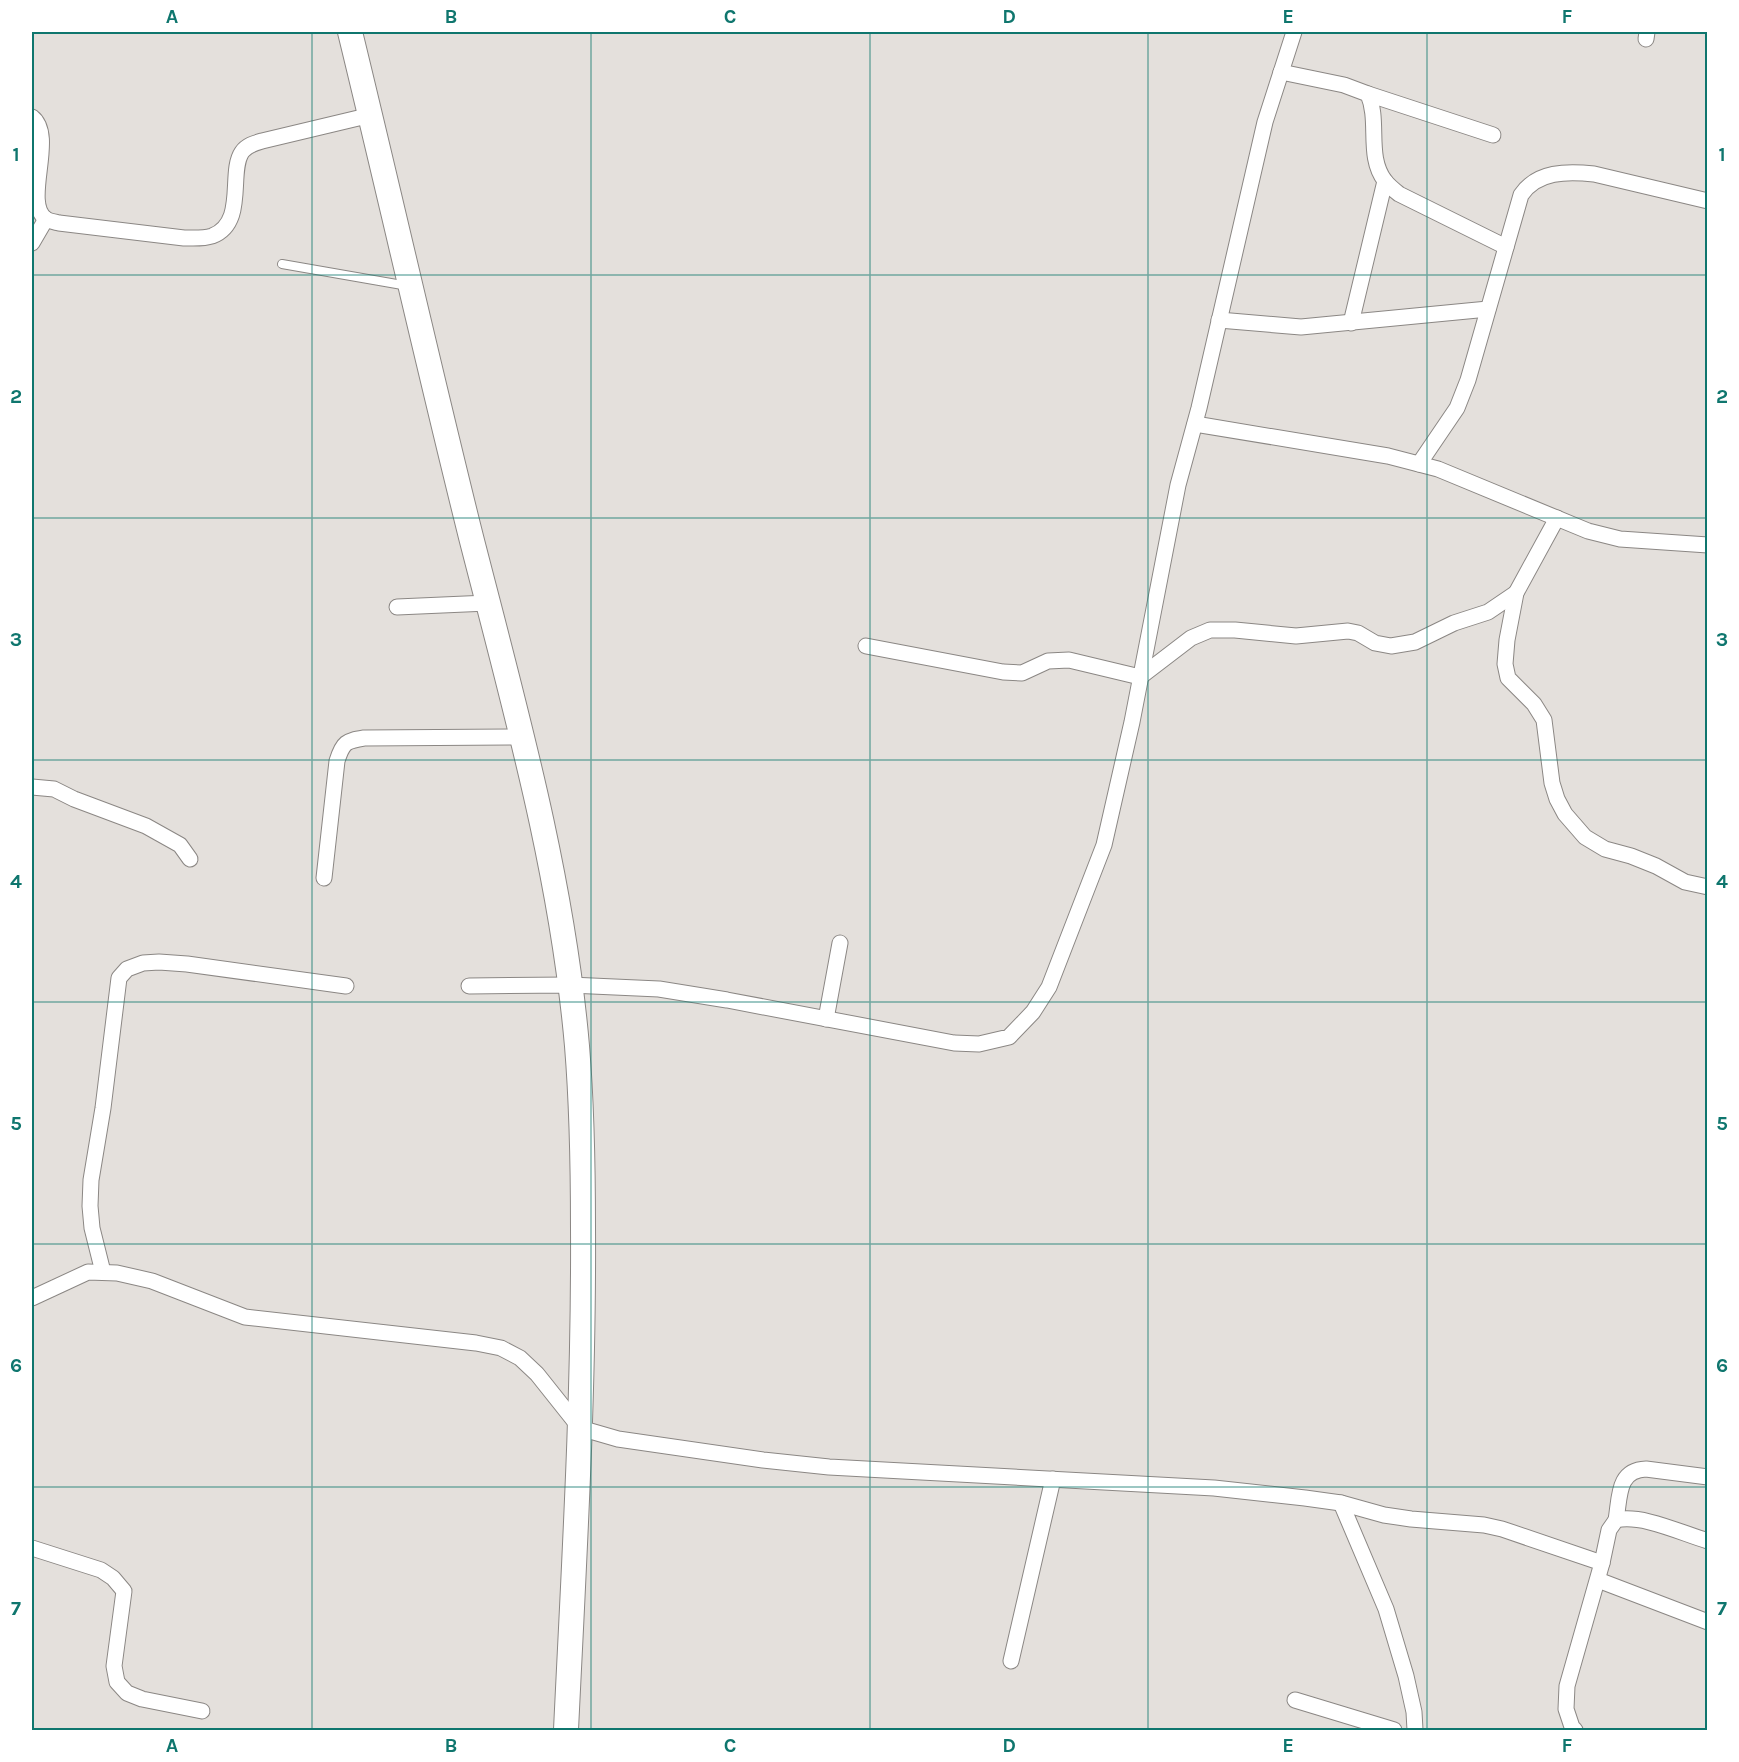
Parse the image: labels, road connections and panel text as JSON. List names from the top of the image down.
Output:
{
  "grid": {
    "columns": [
      "A",
      "B",
      "C",
      "D",
      "E",
      "F"
    ],
    "rows": [
      "1",
      "2",
      "3",
      "4",
      "5",
      "6",
      "7"
    ]
  }
}
